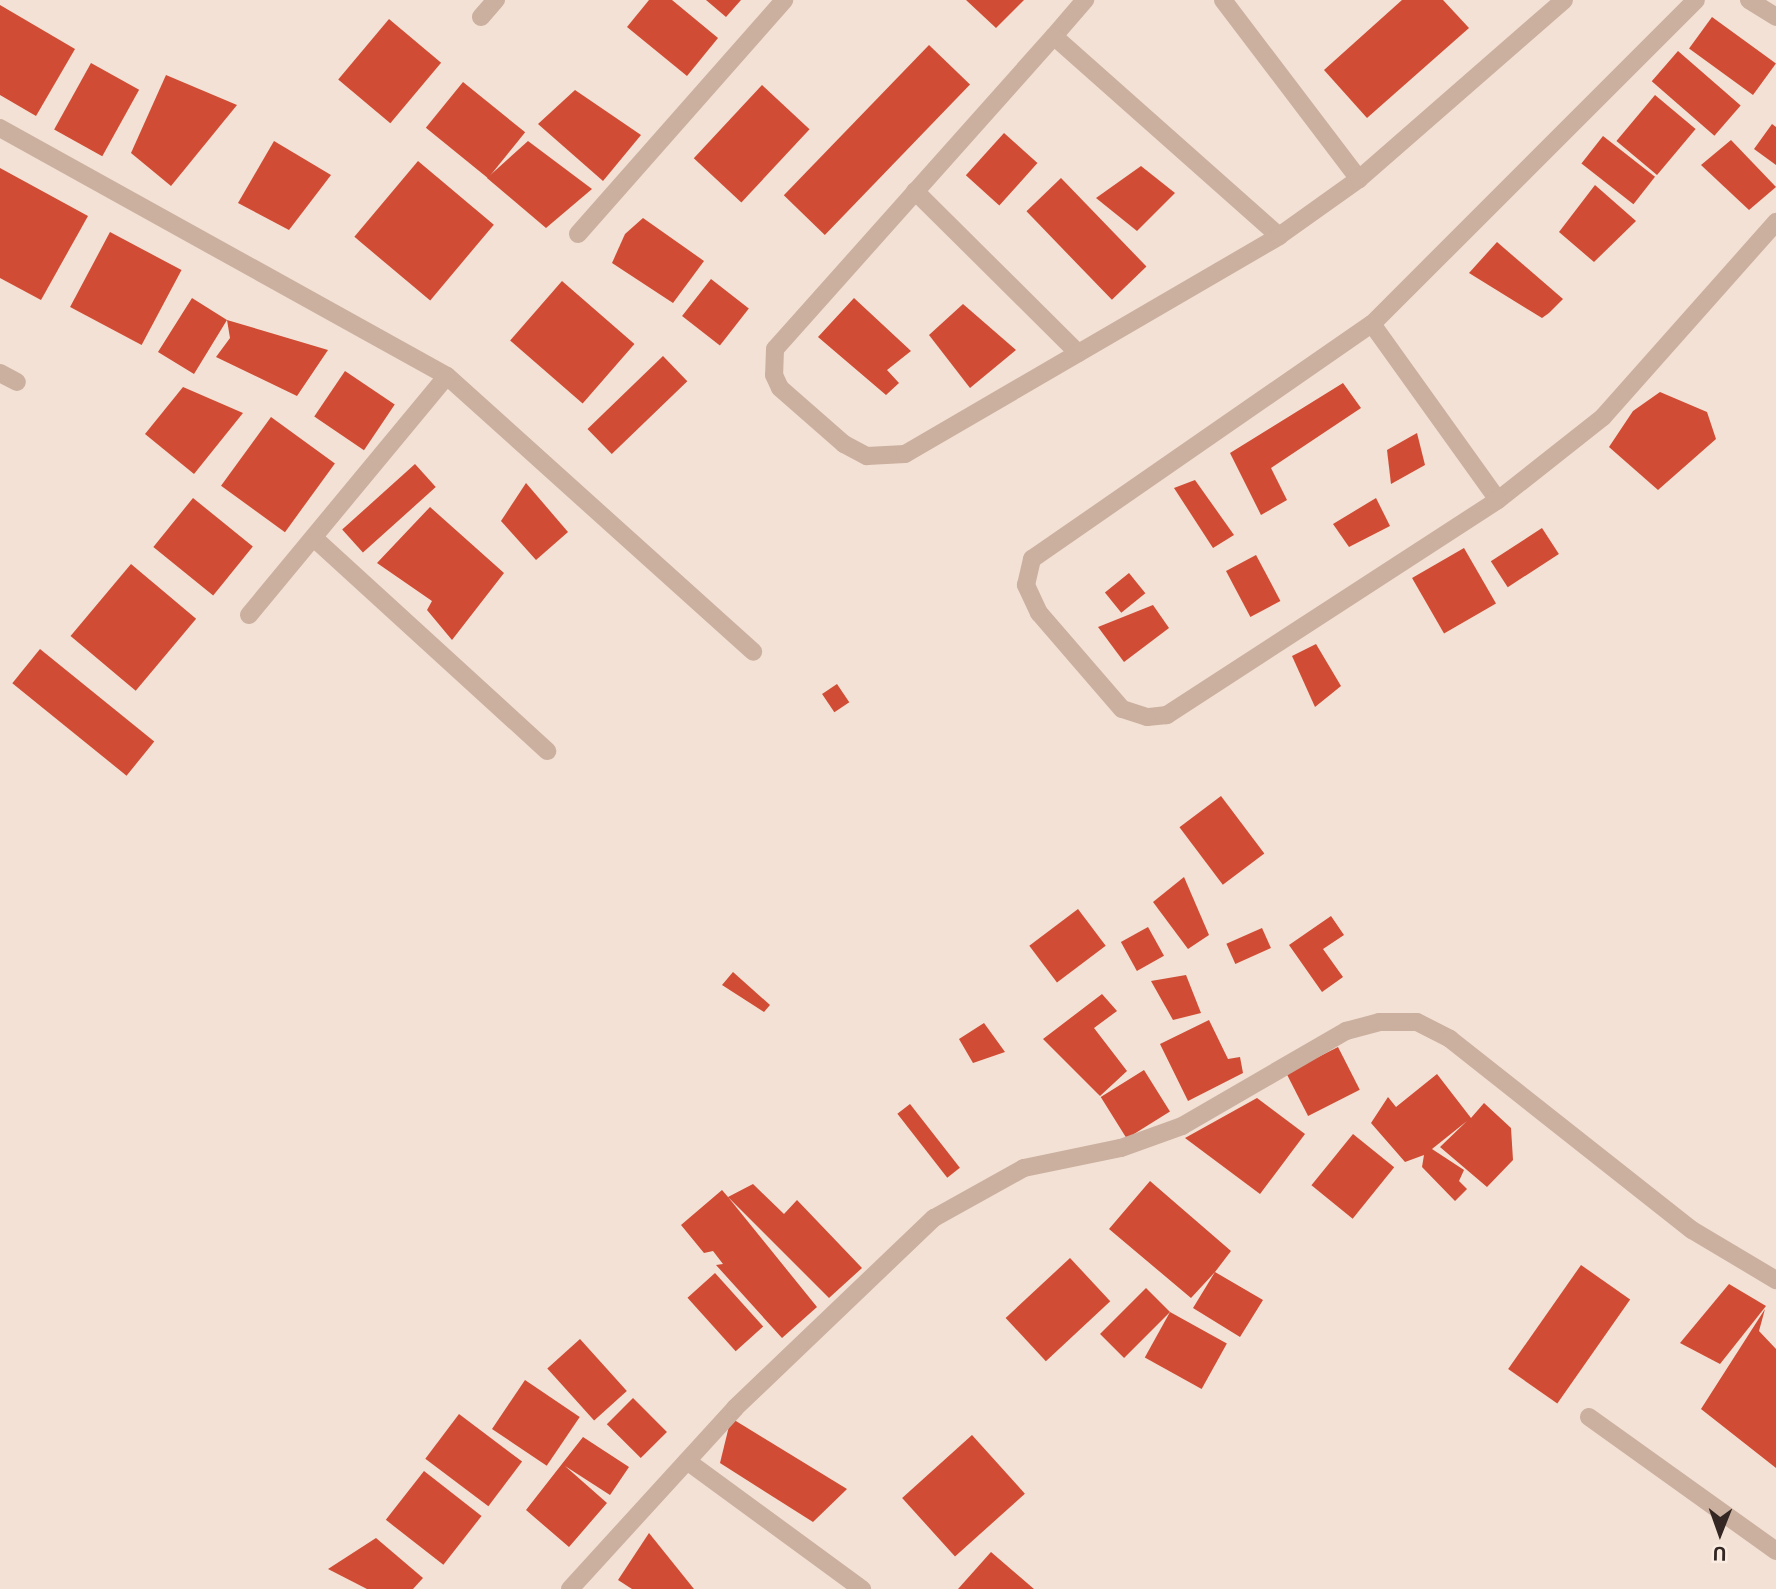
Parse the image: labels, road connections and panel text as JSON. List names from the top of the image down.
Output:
{
  "north": "bottom"
}
